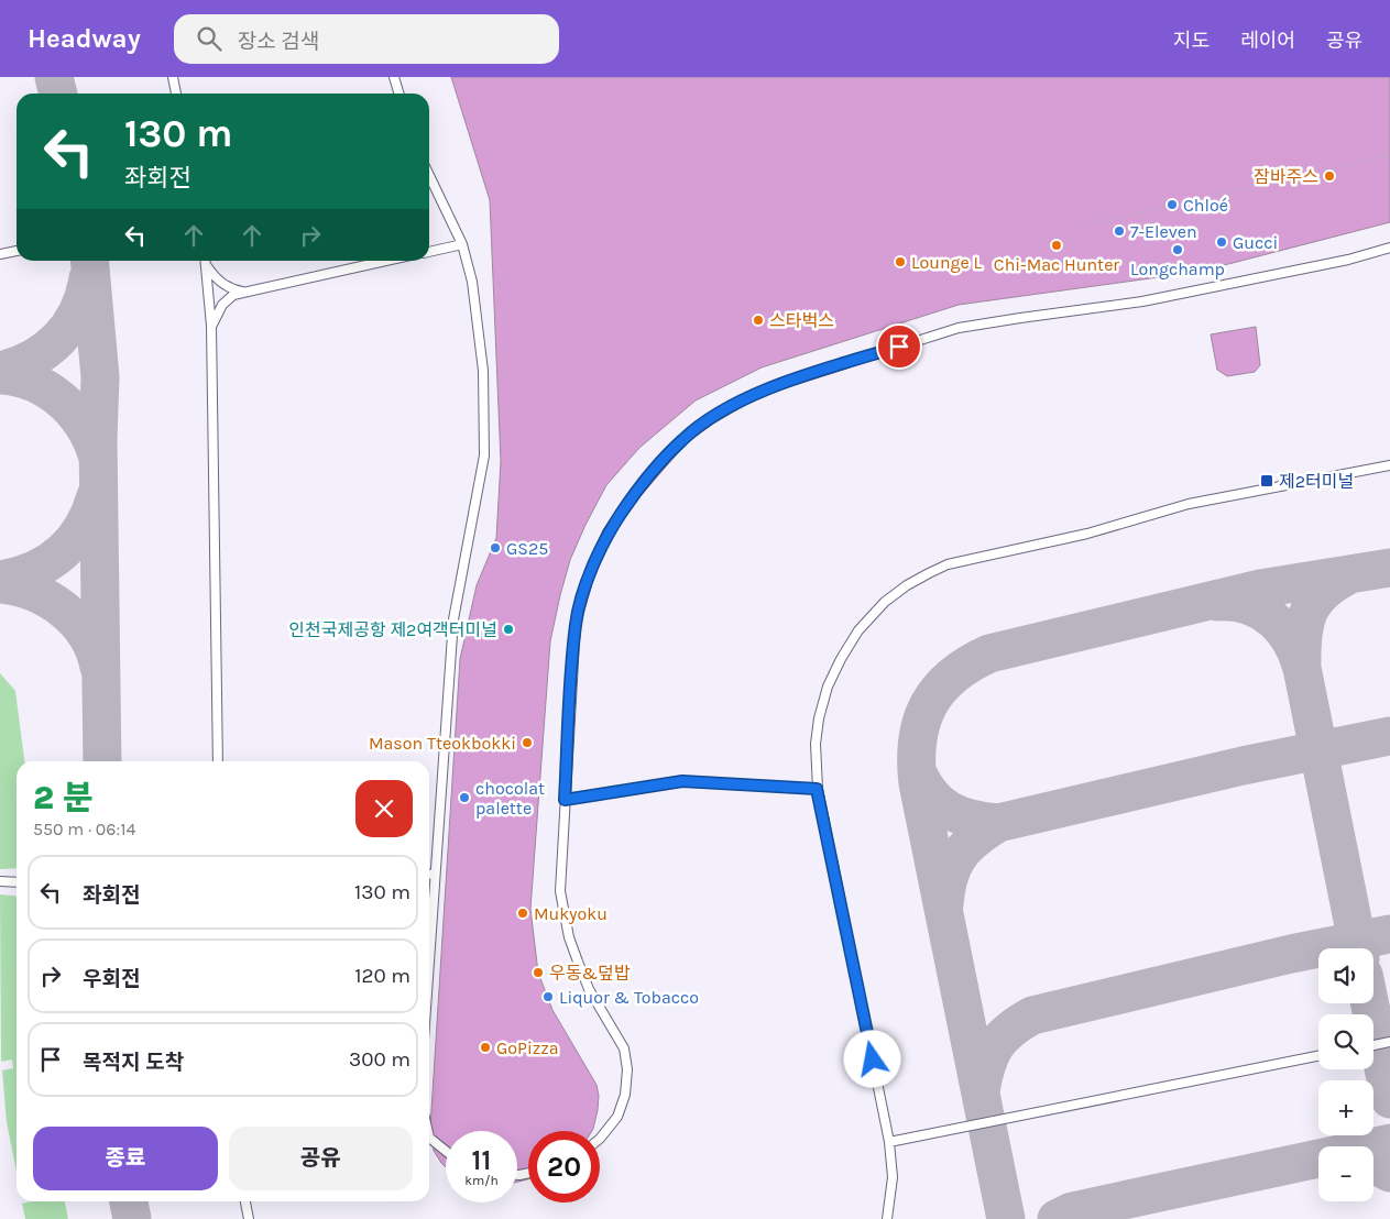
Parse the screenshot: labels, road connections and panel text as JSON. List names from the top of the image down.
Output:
{
  "places": {
    "other": [
      "잠바주스",
      "Chloé",
      "7-Eleven",
      "Gucci",
      "Chi-Mac Hunter",
      "Longchamp",
      "Lounge L",
      "스타벅스",
      "GS25",
      "인천국제공항 제2여객터미널",
      "Mason Tteokbokki",
      "chocolat palette",
      "Mukyoku",
      "우동&덮밥",
      "Liquor & Tobacco",
      "GoPizza"
    ],
    "transit": ["제2터미널"]
  },
  "page": {
    "header": "Headway",
    "search": "장소 검색",
    "nav": ["지도", "레이어", "공유"],
    "turn": ["130 m", "좌회전"],
    "heading": ["2 분", "550 m · 06:14"],
    "list": [
      {
        "name": "좌회전",
        "value": "130 m"
      },
      {
        "name": "우회전",
        "value": "120 m"
      },
      {
        "name": "목적지 도착",
        "value": "300 m"
      }
    ],
    "map_buttons": ["+", "−"],
    "buttons": ["종료", "공유"],
    "speed": "11 km/h",
    "limit": "20"
  }
}
